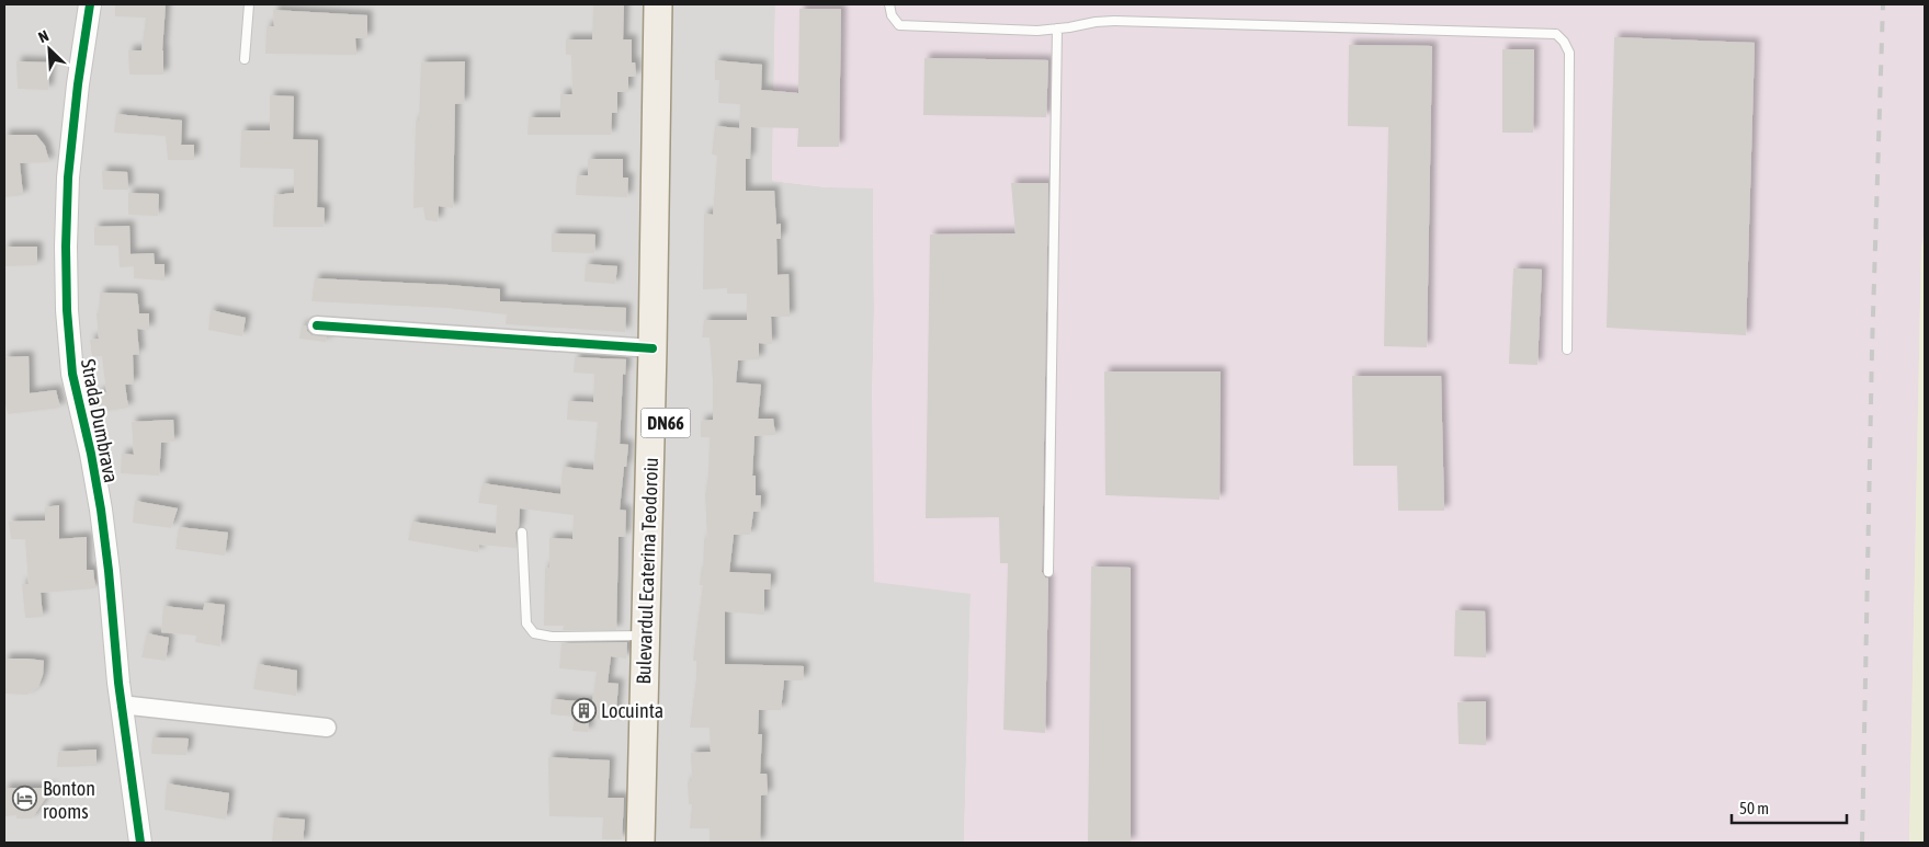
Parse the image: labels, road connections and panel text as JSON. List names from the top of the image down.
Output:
{
  "streets": {
    "main road": ["DN66", "Bulevardul Ecaterina Teodoroiu"],
    "street": ["Strada Dumbrava"]
  },
  "places": {
    "building": ["Locuinta"],
    "hotel": ["Bonton rooms"]
  },
  "scale_bar": "50 m",
  "north": "top left"
}
